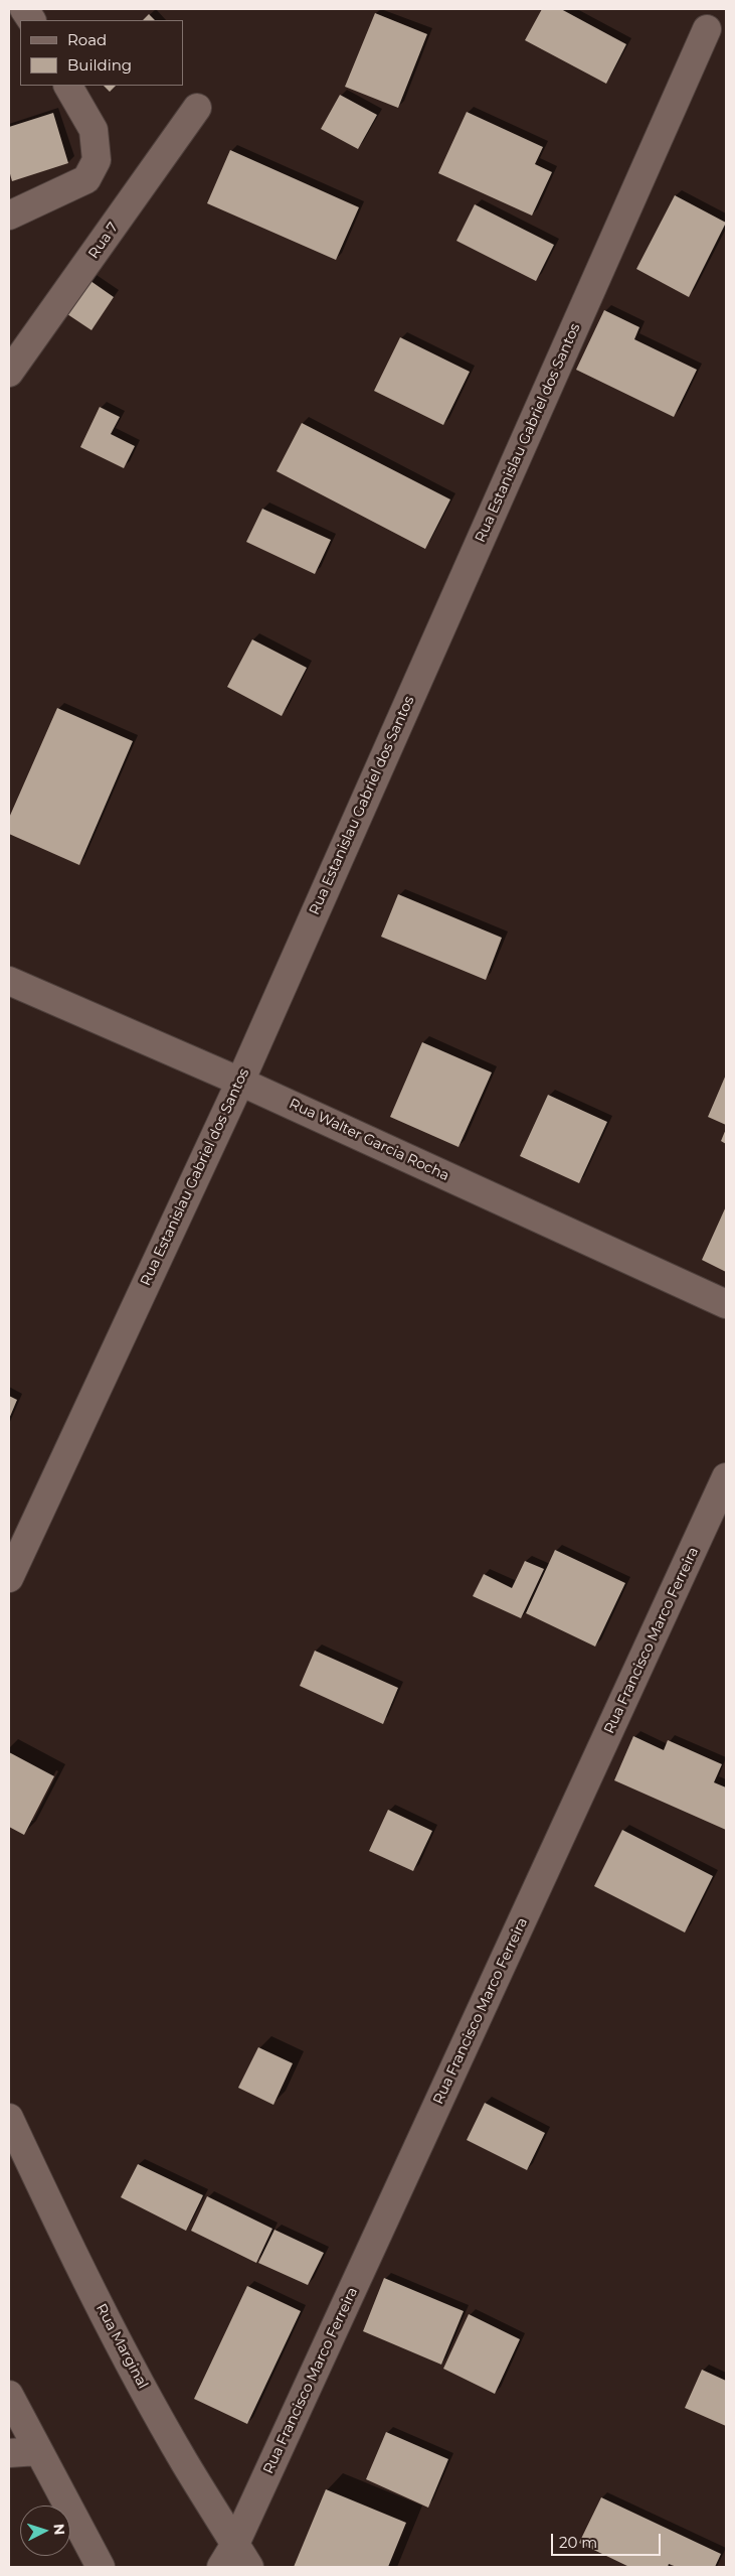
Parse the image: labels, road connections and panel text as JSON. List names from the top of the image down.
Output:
{
  "streets": {
    "street": [
      "Rua 7",
      "Rua Estanislau Gabriel dos Santos",
      "Rua Walter Garcia Rocha",
      "Rua Francisco Marco Ferreira",
      "Rua Marginal"
    ]
  },
  "crossings": [
    ["Rua Estanislau Gabriel dos Santos", "Rua Walter Garcia Rocha"],
    ["Rua Francisco Marco Ferreira", "Rua Marginal"]
  ],
  "legend": ["Road", "Building"],
  "scale_bar": "20 m",
  "north": "right"
}
